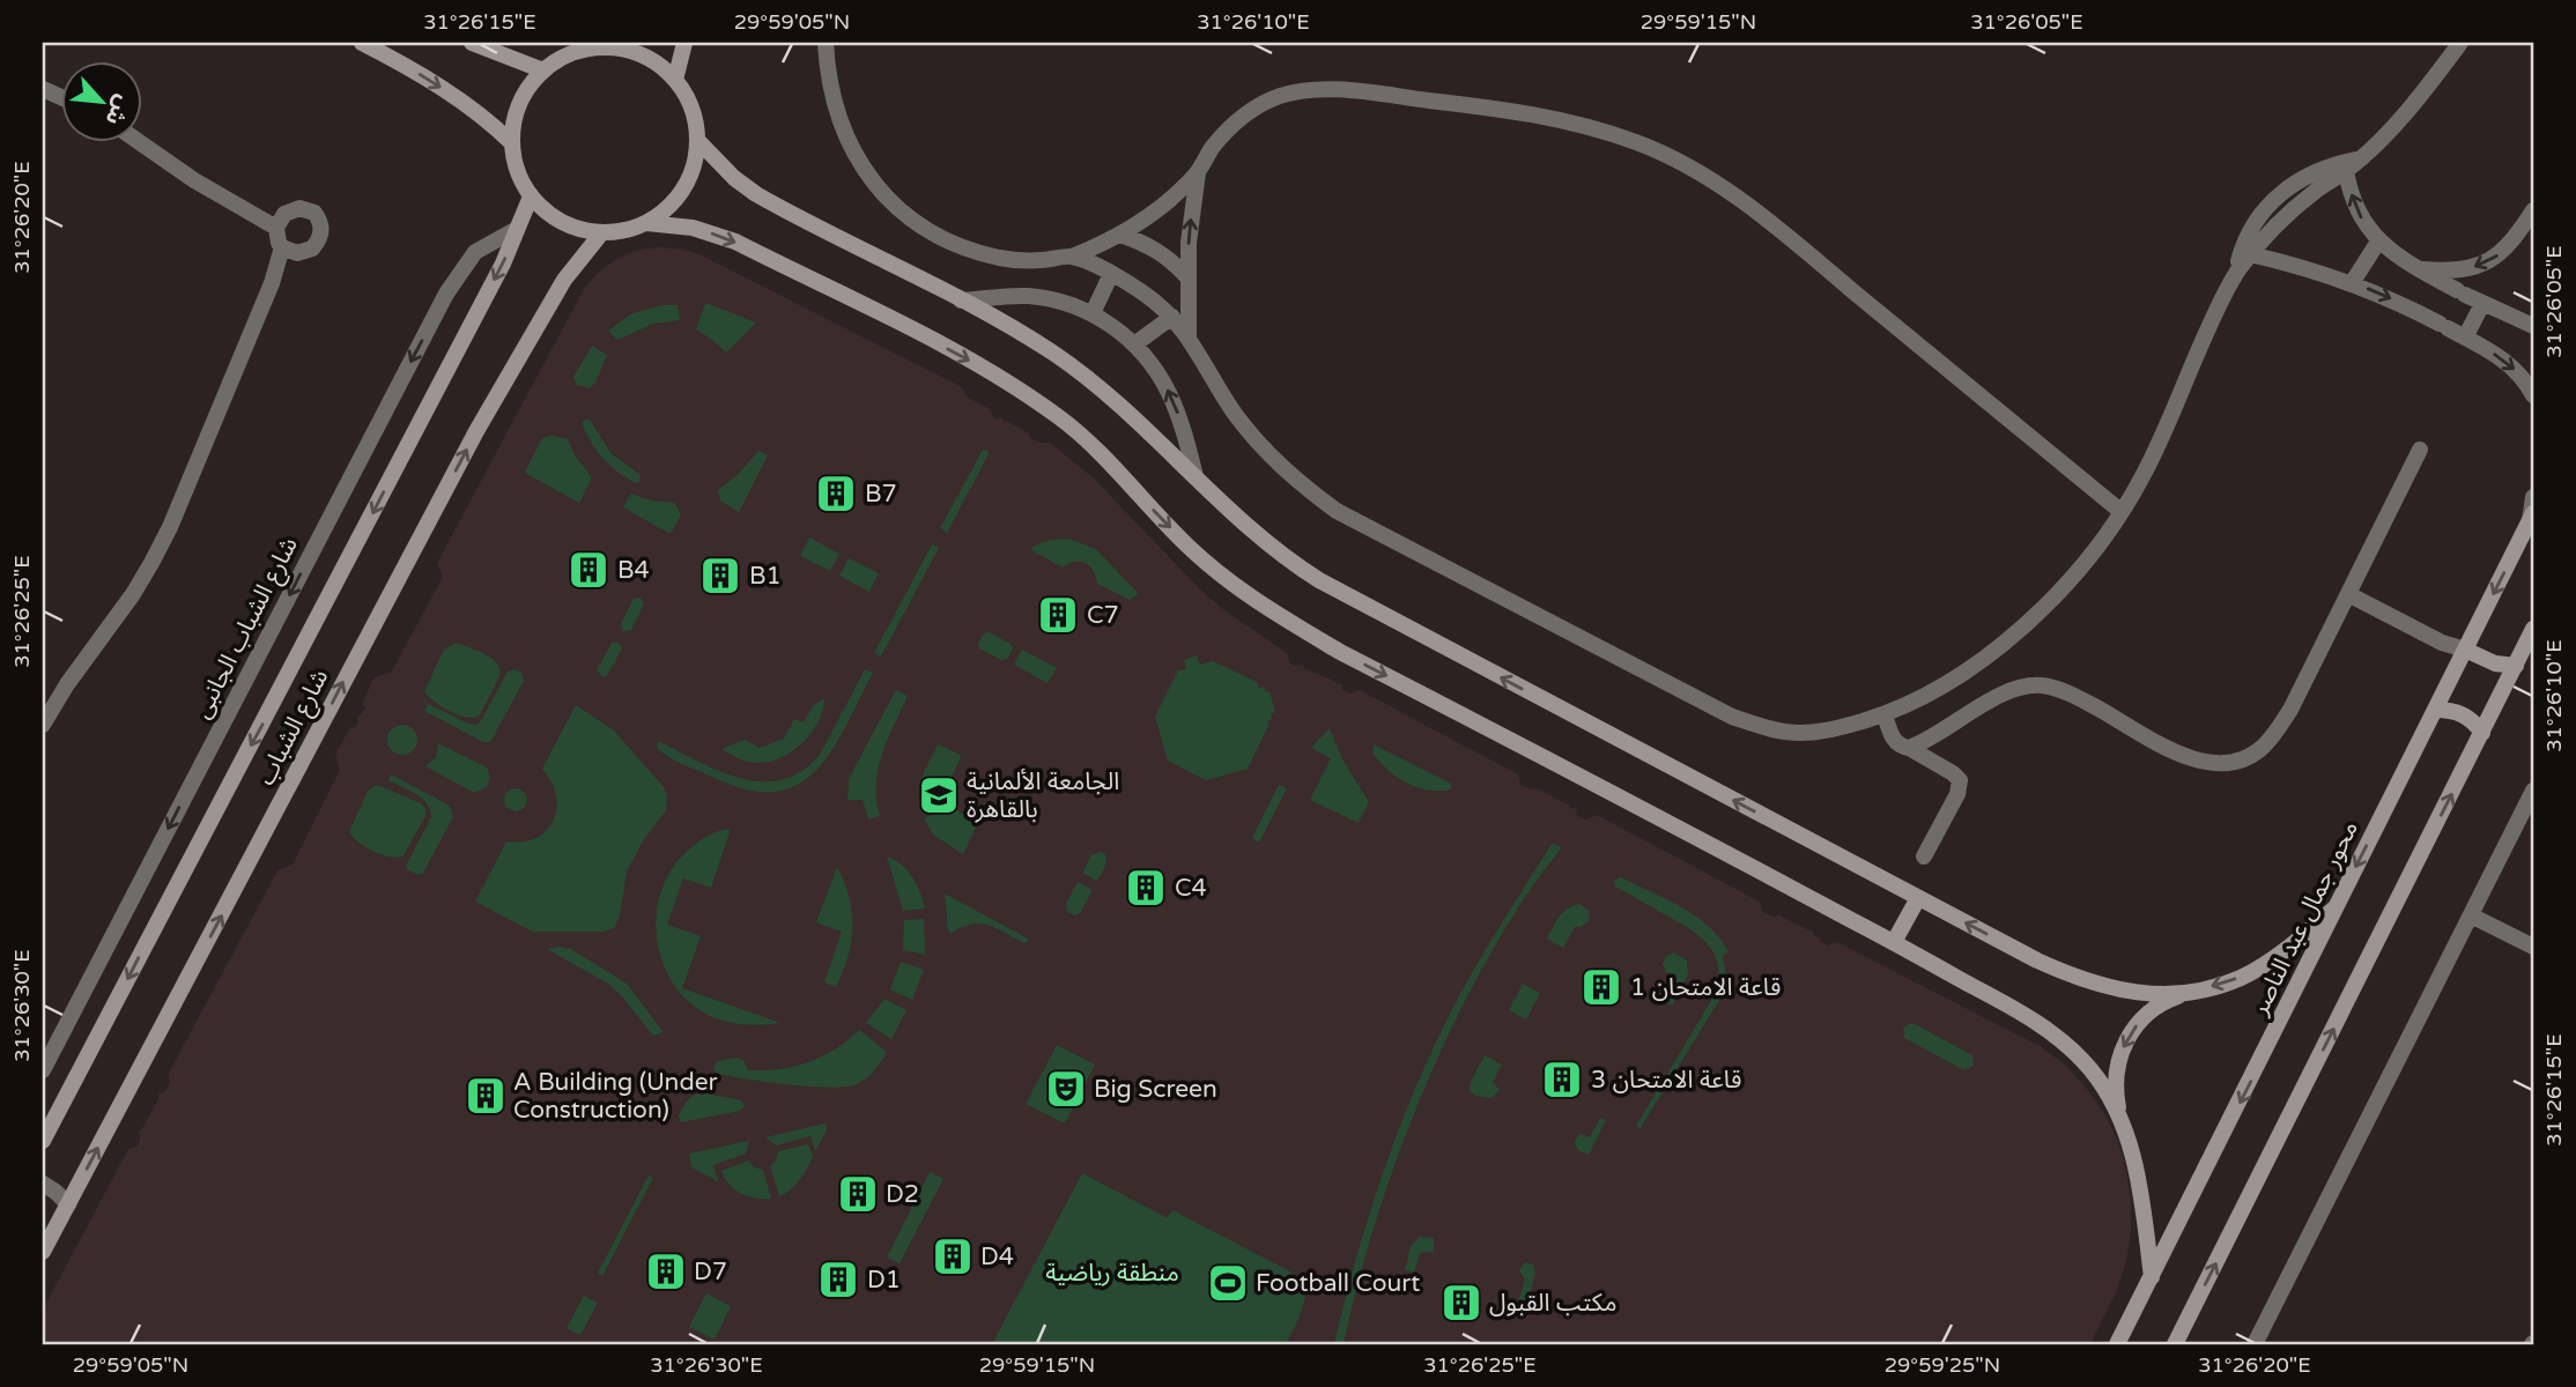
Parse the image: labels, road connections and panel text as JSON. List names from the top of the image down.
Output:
{
  "streets": {
    "main road": ["شارع الشباب", "محور جمال عبد الناصر"],
    "street": ["شارع الشباب الجانبى"]
  },
  "crossings": [
    ["شارع الشباب الجانبى", "شارع الشباب"]
  ],
  "one_way": ["شارع الشباب الجانبى"],
  "parks": ["منطقة رياضية"],
  "places": {
    "building": [
      "B7",
      "B4",
      "B1",
      "C7",
      "C4",
      "قاعة الامتحان 1",
      "قاعة الامتحان 3",
      "A Building (Under Construction)",
      "D2",
      "D4",
      "D7",
      "D1",
      "مكتب القبول"
    ],
    "school or university": ["الجامعة الألمانية بالقاهرة"],
    "theatre": ["Big Screen"],
    "sports": ["Football Court"]
  },
  "north": "bottom right",
  "coordinates": [
    "31°26'15\"E",
    "29°59'05\"N",
    "31°26'10\"E",
    "29°59'15\"N",
    "31°26'05\"E",
    "31°26'20\"E",
    "31°26'25\"E",
    "31°26'30\"E",
    "29°59'25\"N"
  ]
}
